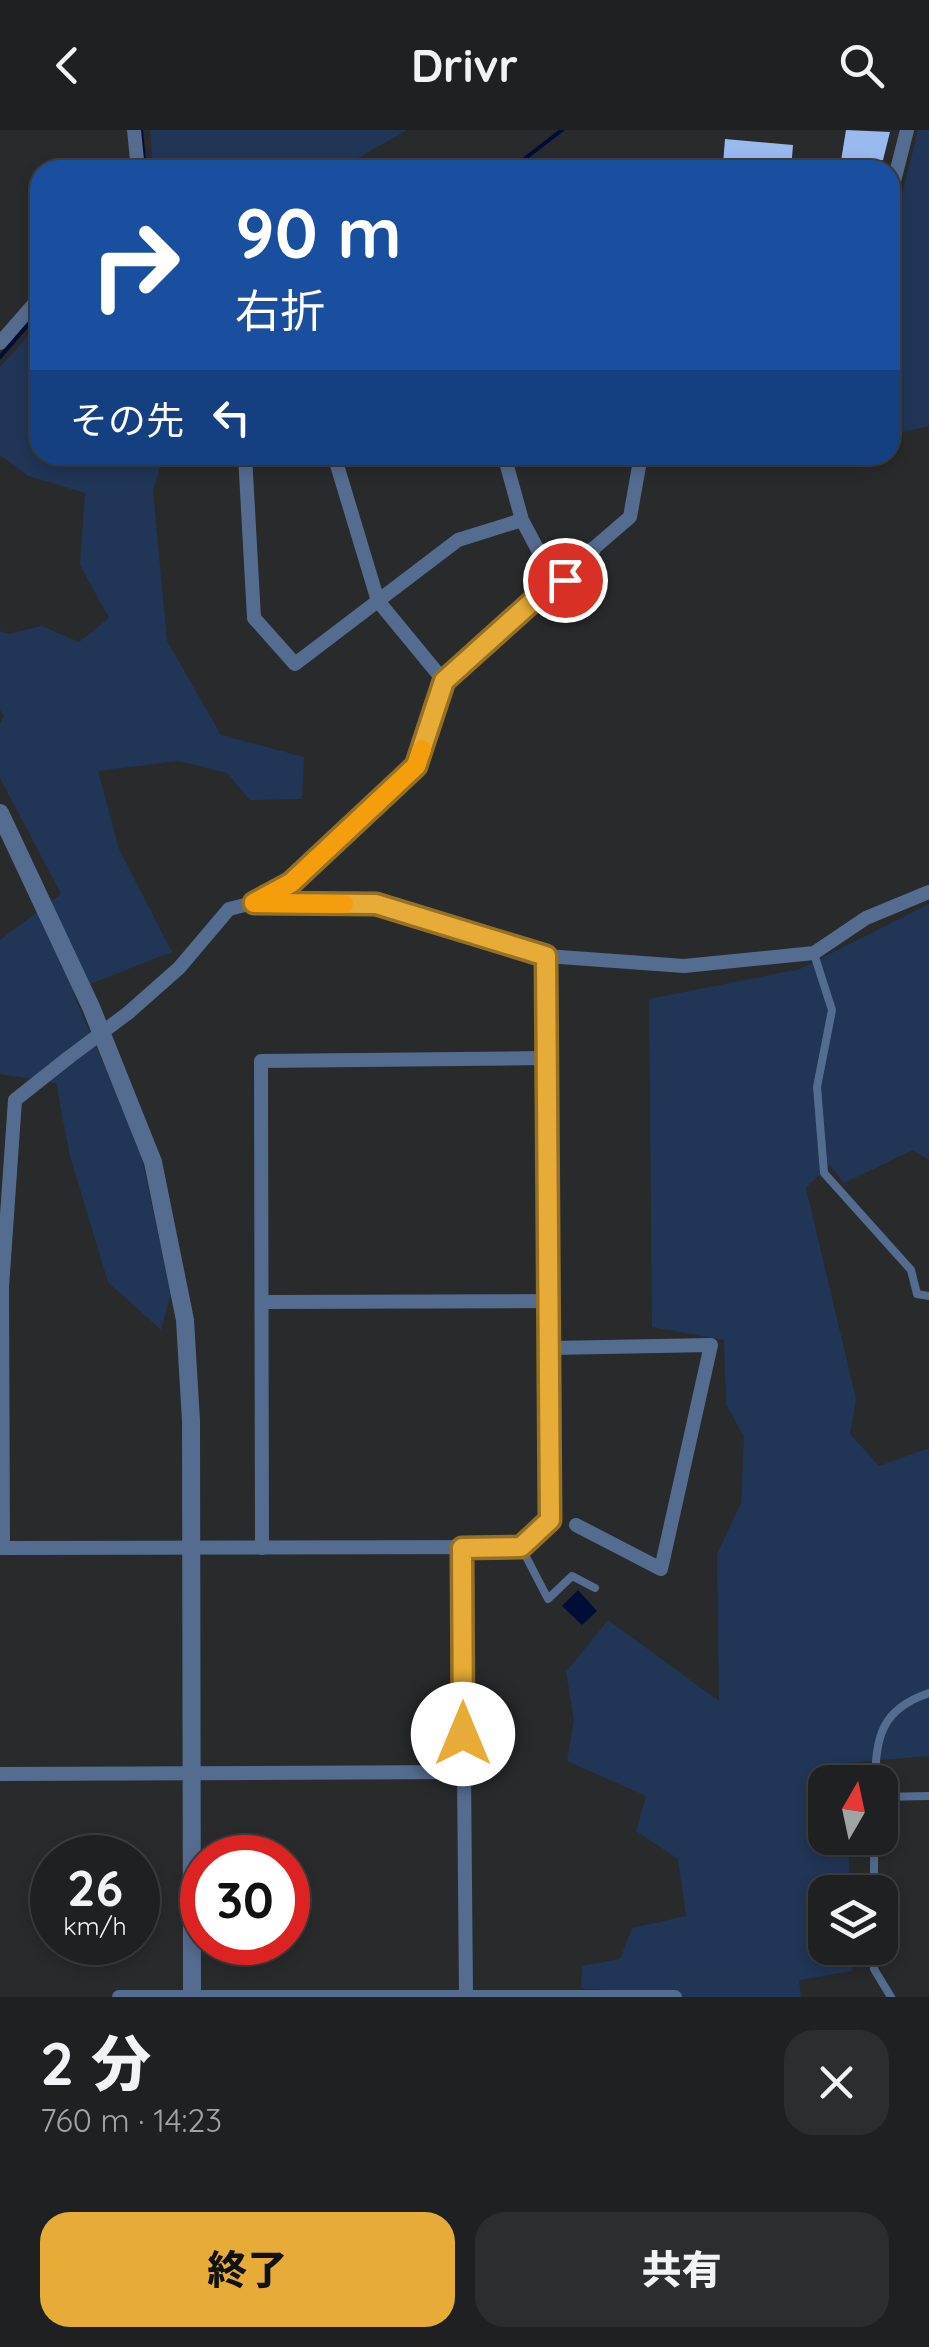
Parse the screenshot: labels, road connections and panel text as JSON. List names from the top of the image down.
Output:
{
  "north": "top",
  "page": {
    "header": "Drivr",
    "turn": ["90 m", "右折"],
    "then": "その先",
    "speed": "26 km/h",
    "limit": "30",
    "heading": ["2 分", "760 m · 14:23"],
    "buttons": ["終了", "共有"]
  }
}
